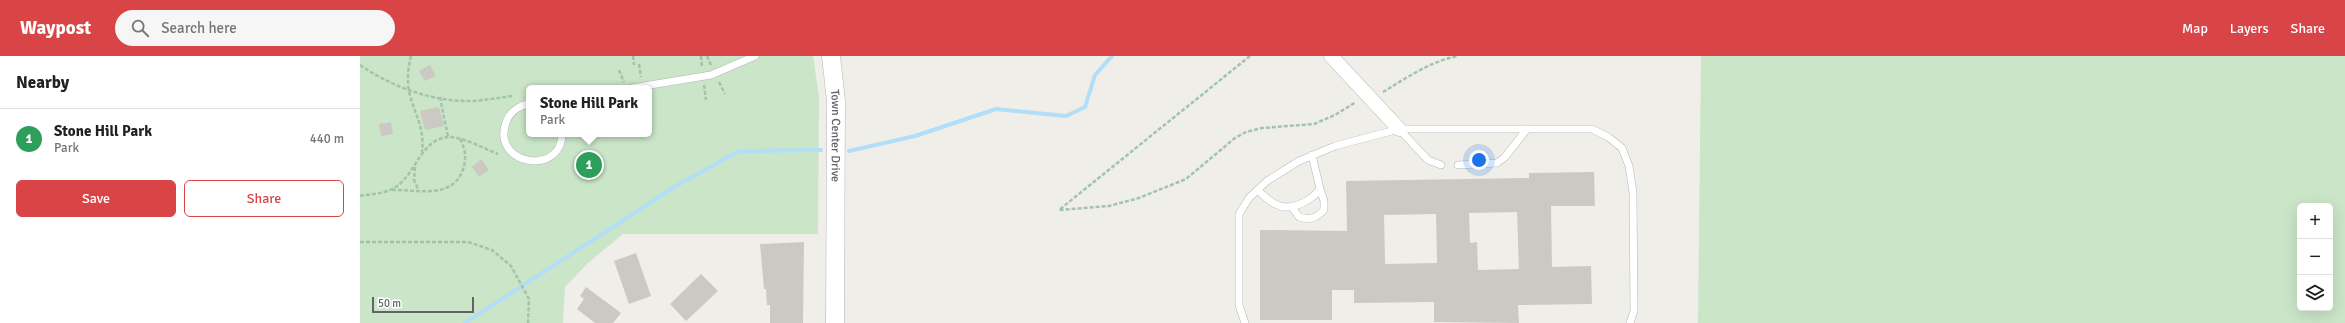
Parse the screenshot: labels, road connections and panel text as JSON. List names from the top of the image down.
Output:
{
  "streets": {
    "street": ["Town Center Drive"]
  },
  "scale_bar": "50 m",
  "page": {
    "header": "Waypost",
    "search": "Search here",
    "nav": ["Map", "Layers", "Share"],
    "heading": "Nearby",
    "popup": ["Stone Hill Park", "Park"],
    "list": [
      {
        "mark": "1",
        "name": "Stone Hill Park",
        "note": "Park",
        "value": "440 m"
      }
    ],
    "pins": "1",
    "buttons": ["Save", "Share"],
    "map_buttons": ["+", "−"],
    "scale": "50 m"
  }
}
